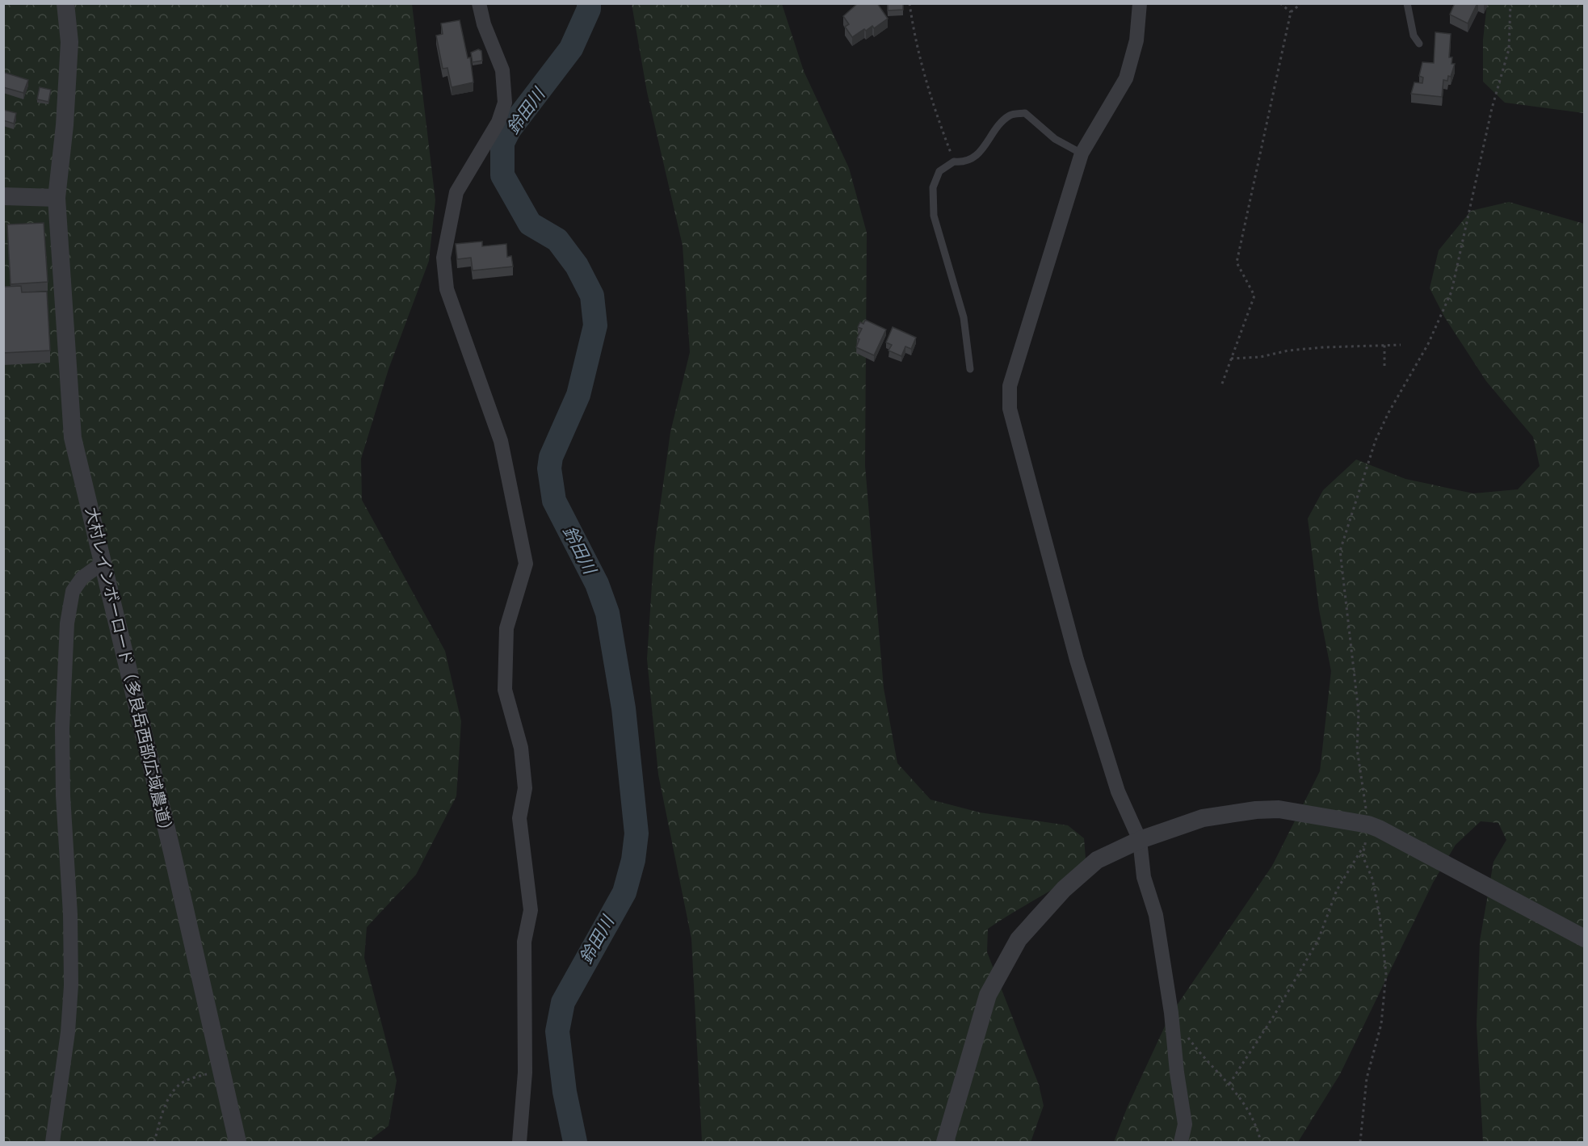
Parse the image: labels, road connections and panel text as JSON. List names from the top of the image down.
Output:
{
  "streets": {
    "street": ["大村レインボーロード（多良岳西部広域農道）"]
  },
  "water": ["鈴田川"]
}
